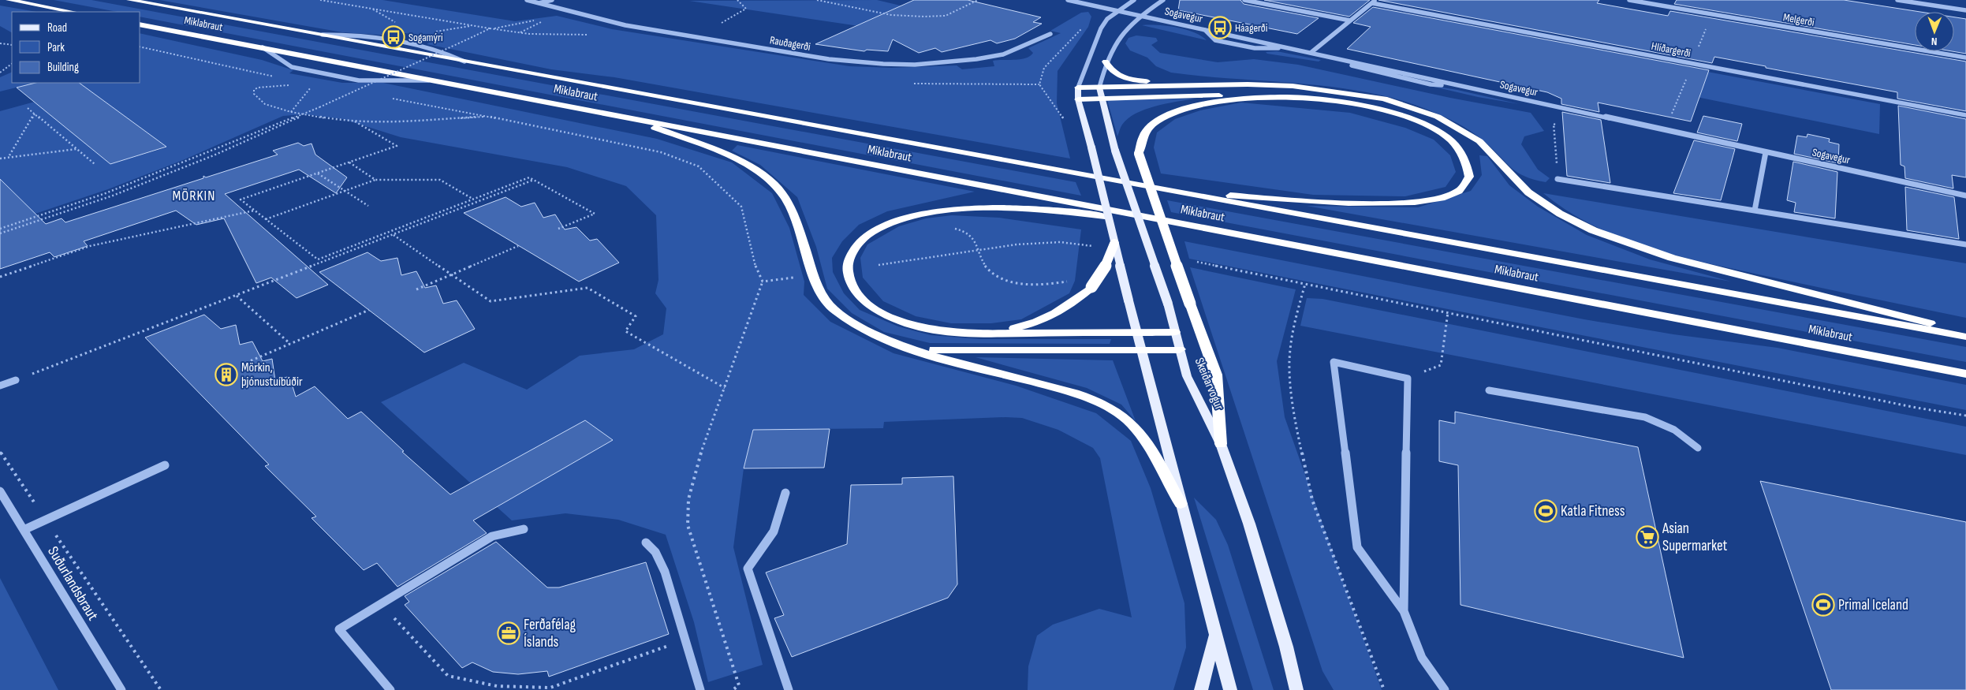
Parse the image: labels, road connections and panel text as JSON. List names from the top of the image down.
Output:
{
  "streets": {
    "highway": ["Miklabraut"],
    "main road": ["Skeiðarvogur"],
    "street": [
      "Sogavegur",
      "Melgerði",
      "Rauðagerði",
      "Hlíðargerði",
      "Suðurlandsbraut"
    ]
  },
  "districts": ["MÖRKIN"],
  "places": {
    "bus stop": ["Háagerði", "Sogamýri"],
    "building": ["Mörkin, þjónustuíbúðir"],
    "sports": ["Katla Fitness", "Primal Iceland"],
    "supermarket": ["Asian Supermarket"],
    "office": ["Ferðafélag Íslands"]
  },
  "legend": ["Road", "Park", "Building"],
  "north": "bottom"
}
